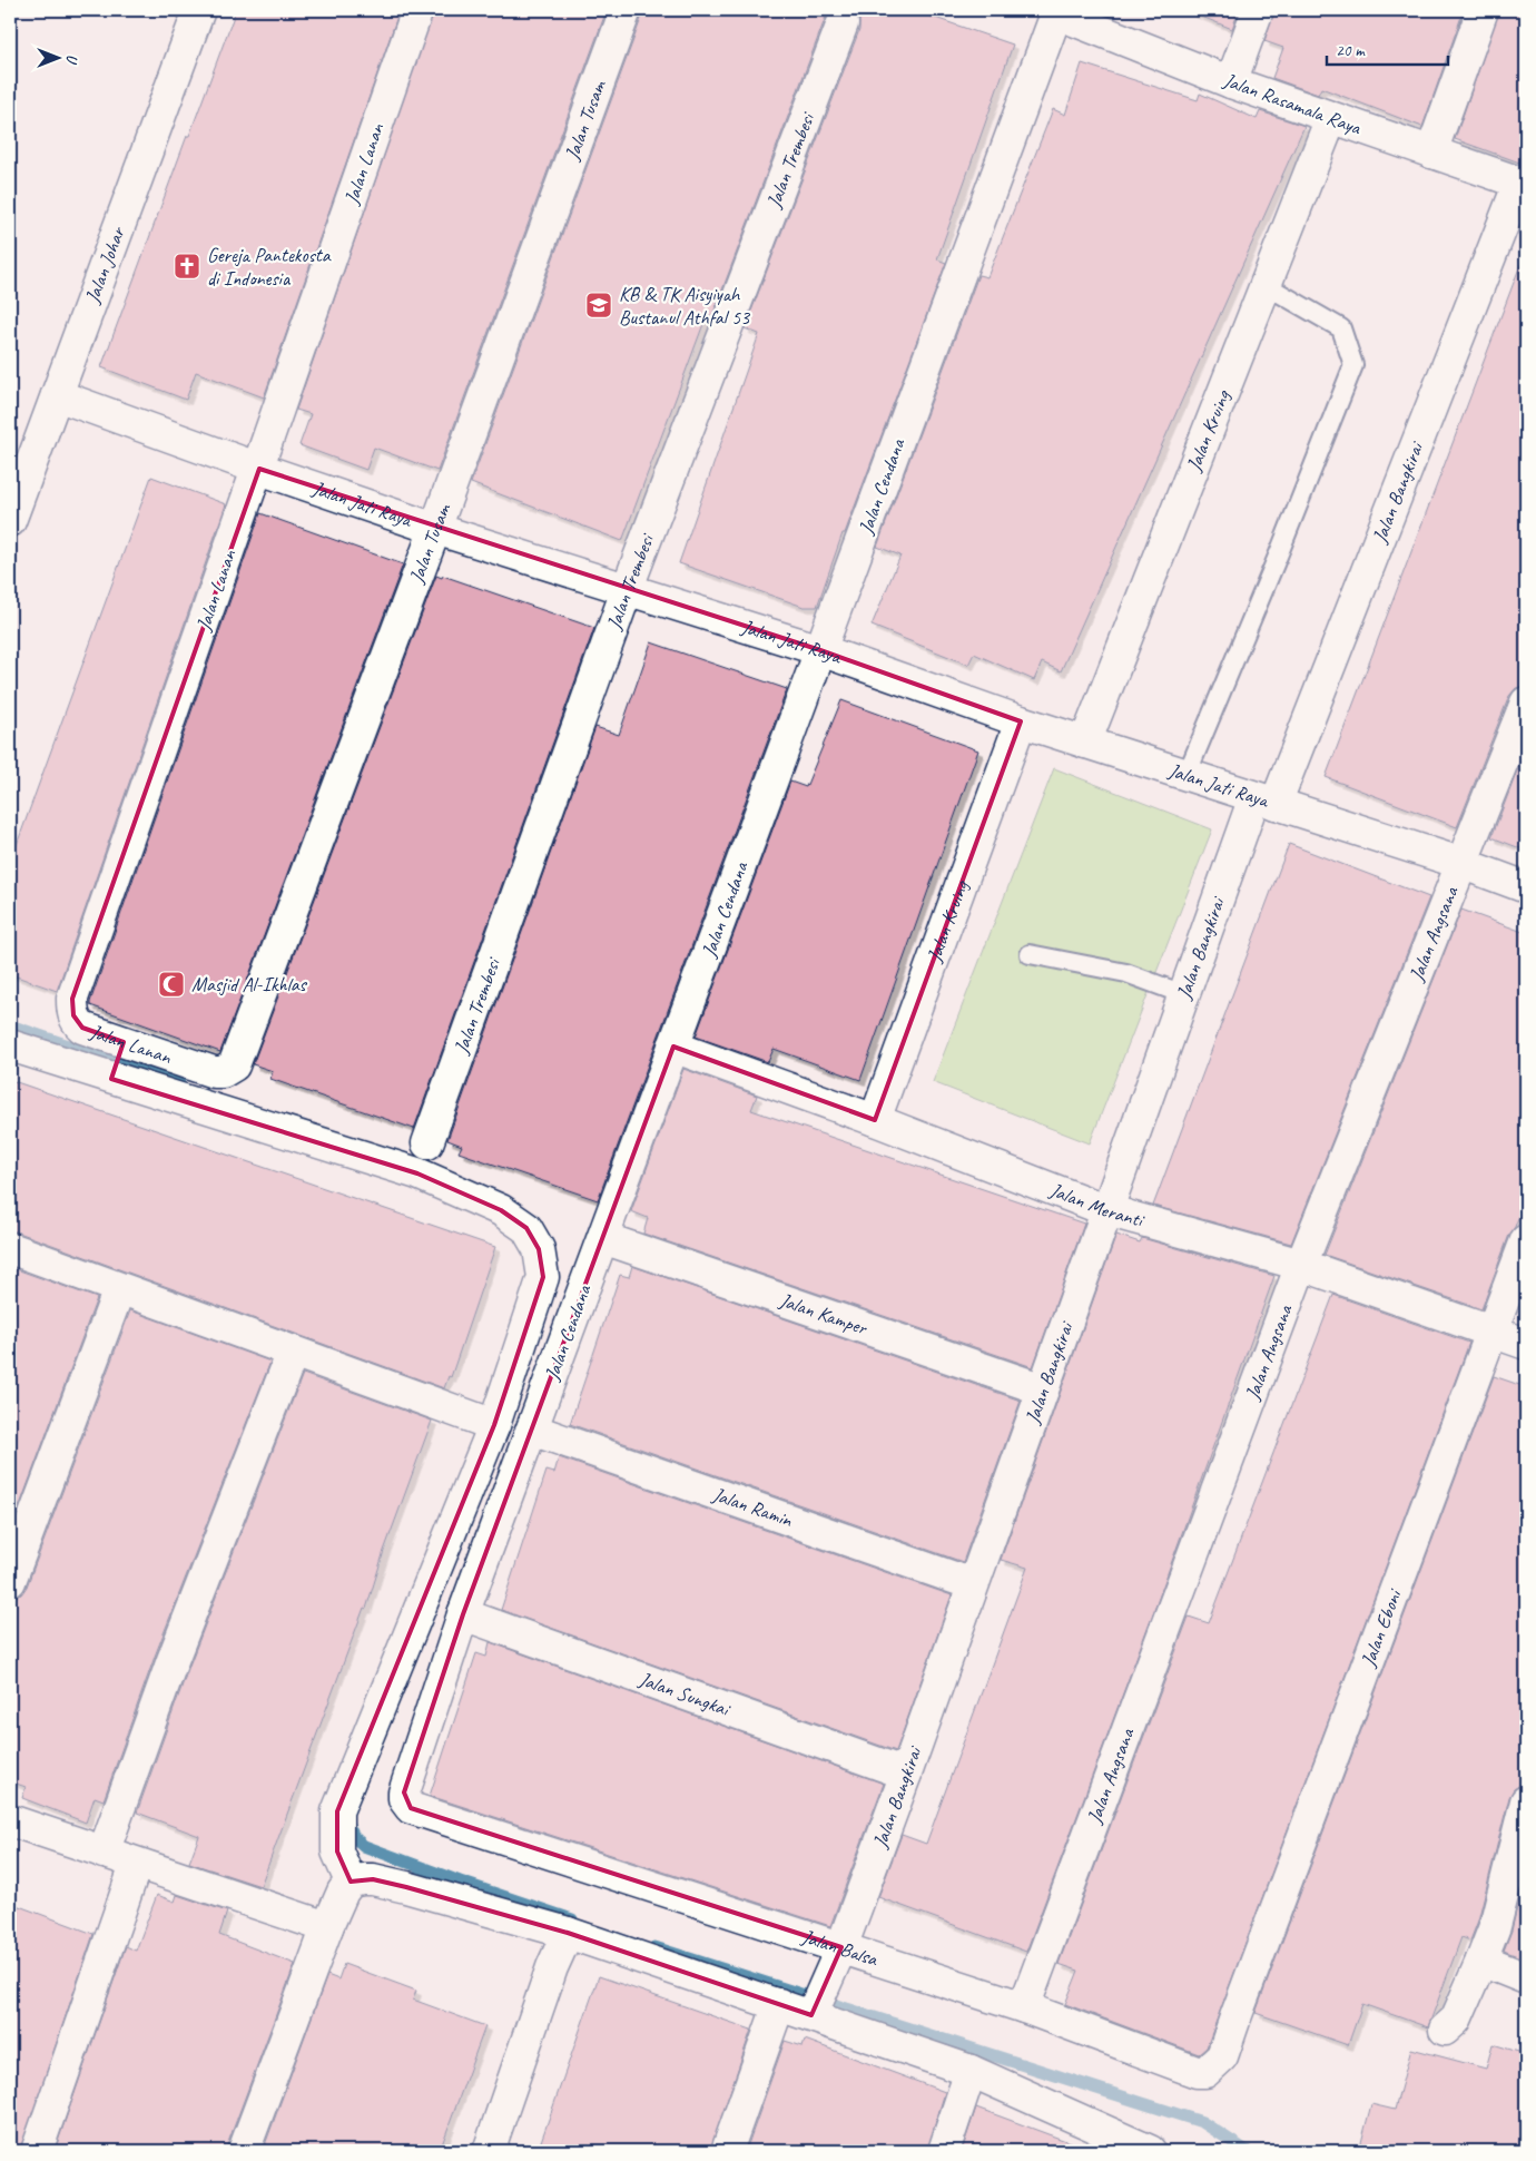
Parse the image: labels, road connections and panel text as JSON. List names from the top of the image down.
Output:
{
  "streets": {
    "street": [
      "Jalan Rasamala Raya",
      "Jalan Tusam",
      "Jalan Trembesi",
      "Jalan Lanan",
      "Jalan Johar",
      "Jalan Kruing",
      "Jalan Cendana",
      "Jalan Bangkirai",
      "Jalan Jati Raya",
      "Jalan Angsana",
      "Jalan Meranti",
      "Jalan Kamper",
      "Jalan Ramin",
      "Jalan Eboni",
      "Jalan Sungkai",
      "Jalan Balsa"
    ]
  },
  "crossings": [
    ["Jalan Rasamala Raya", "Jalan Kruing"],
    ["Jalan Rasamala Raya", "Jalan Cendana"],
    ["Jalan Rasamala Raya", "Jalan Bangkirai"],
    ["Jalan Tusam", "Jalan Lanan"],
    ["Jalan Tusam", "Jalan Jati Raya"],
    ["Jalan Trembesi", "Jalan Jati Raya"],
    ["Jalan Lanan", "Jalan Jati Raya"],
    ["Jalan Johar", "Jalan Jati Raya"],
    ["Jalan Kruing", "Jalan Jati Raya"],
    ["Jalan Kruing", "Jalan Meranti"],
    ["Jalan Cendana", "Jalan Jati Raya"],
    ["Jalan Cendana", "Jalan Meranti"],
    ["Jalan Cendana", "Jalan Kamper"],
    ["Jalan Cendana", "Jalan Ramin"],
    ["Jalan Cendana", "Jalan Sungkai"],
    ["Jalan Cendana", "Jalan Balsa"],
    ["Jalan Bangkirai", "Jalan Jati Raya"],
    ["Jalan Bangkirai", "Jalan Meranti"],
    ["Jalan Bangkirai", "Jalan Kamper"],
    ["Jalan Bangkirai", "Jalan Ramin"],
    ["Jalan Bangkirai", "Jalan Sungkai"],
    ["Jalan Bangkirai", "Jalan Balsa"],
    ["Jalan Jati Raya", "Jalan Angsana"],
    ["Jalan Angsana", "Jalan Meranti"],
    ["Jalan Angsana", "Jalan Balsa"],
    ["Jalan Meranti", "Jalan Eboni"],
    ["Jalan Eboni", "Jalan Balsa"]
  ],
  "places": {
    "church": ["Gereja Pantekosta di Indonesia"],
    "school or university": ["KB & TK Aisyiyah Bustanul Athfal 53"],
    "mosque": ["Masjid Al-Ikhlas"]
  },
  "scale_bar": "20 m",
  "north": "right"
}
